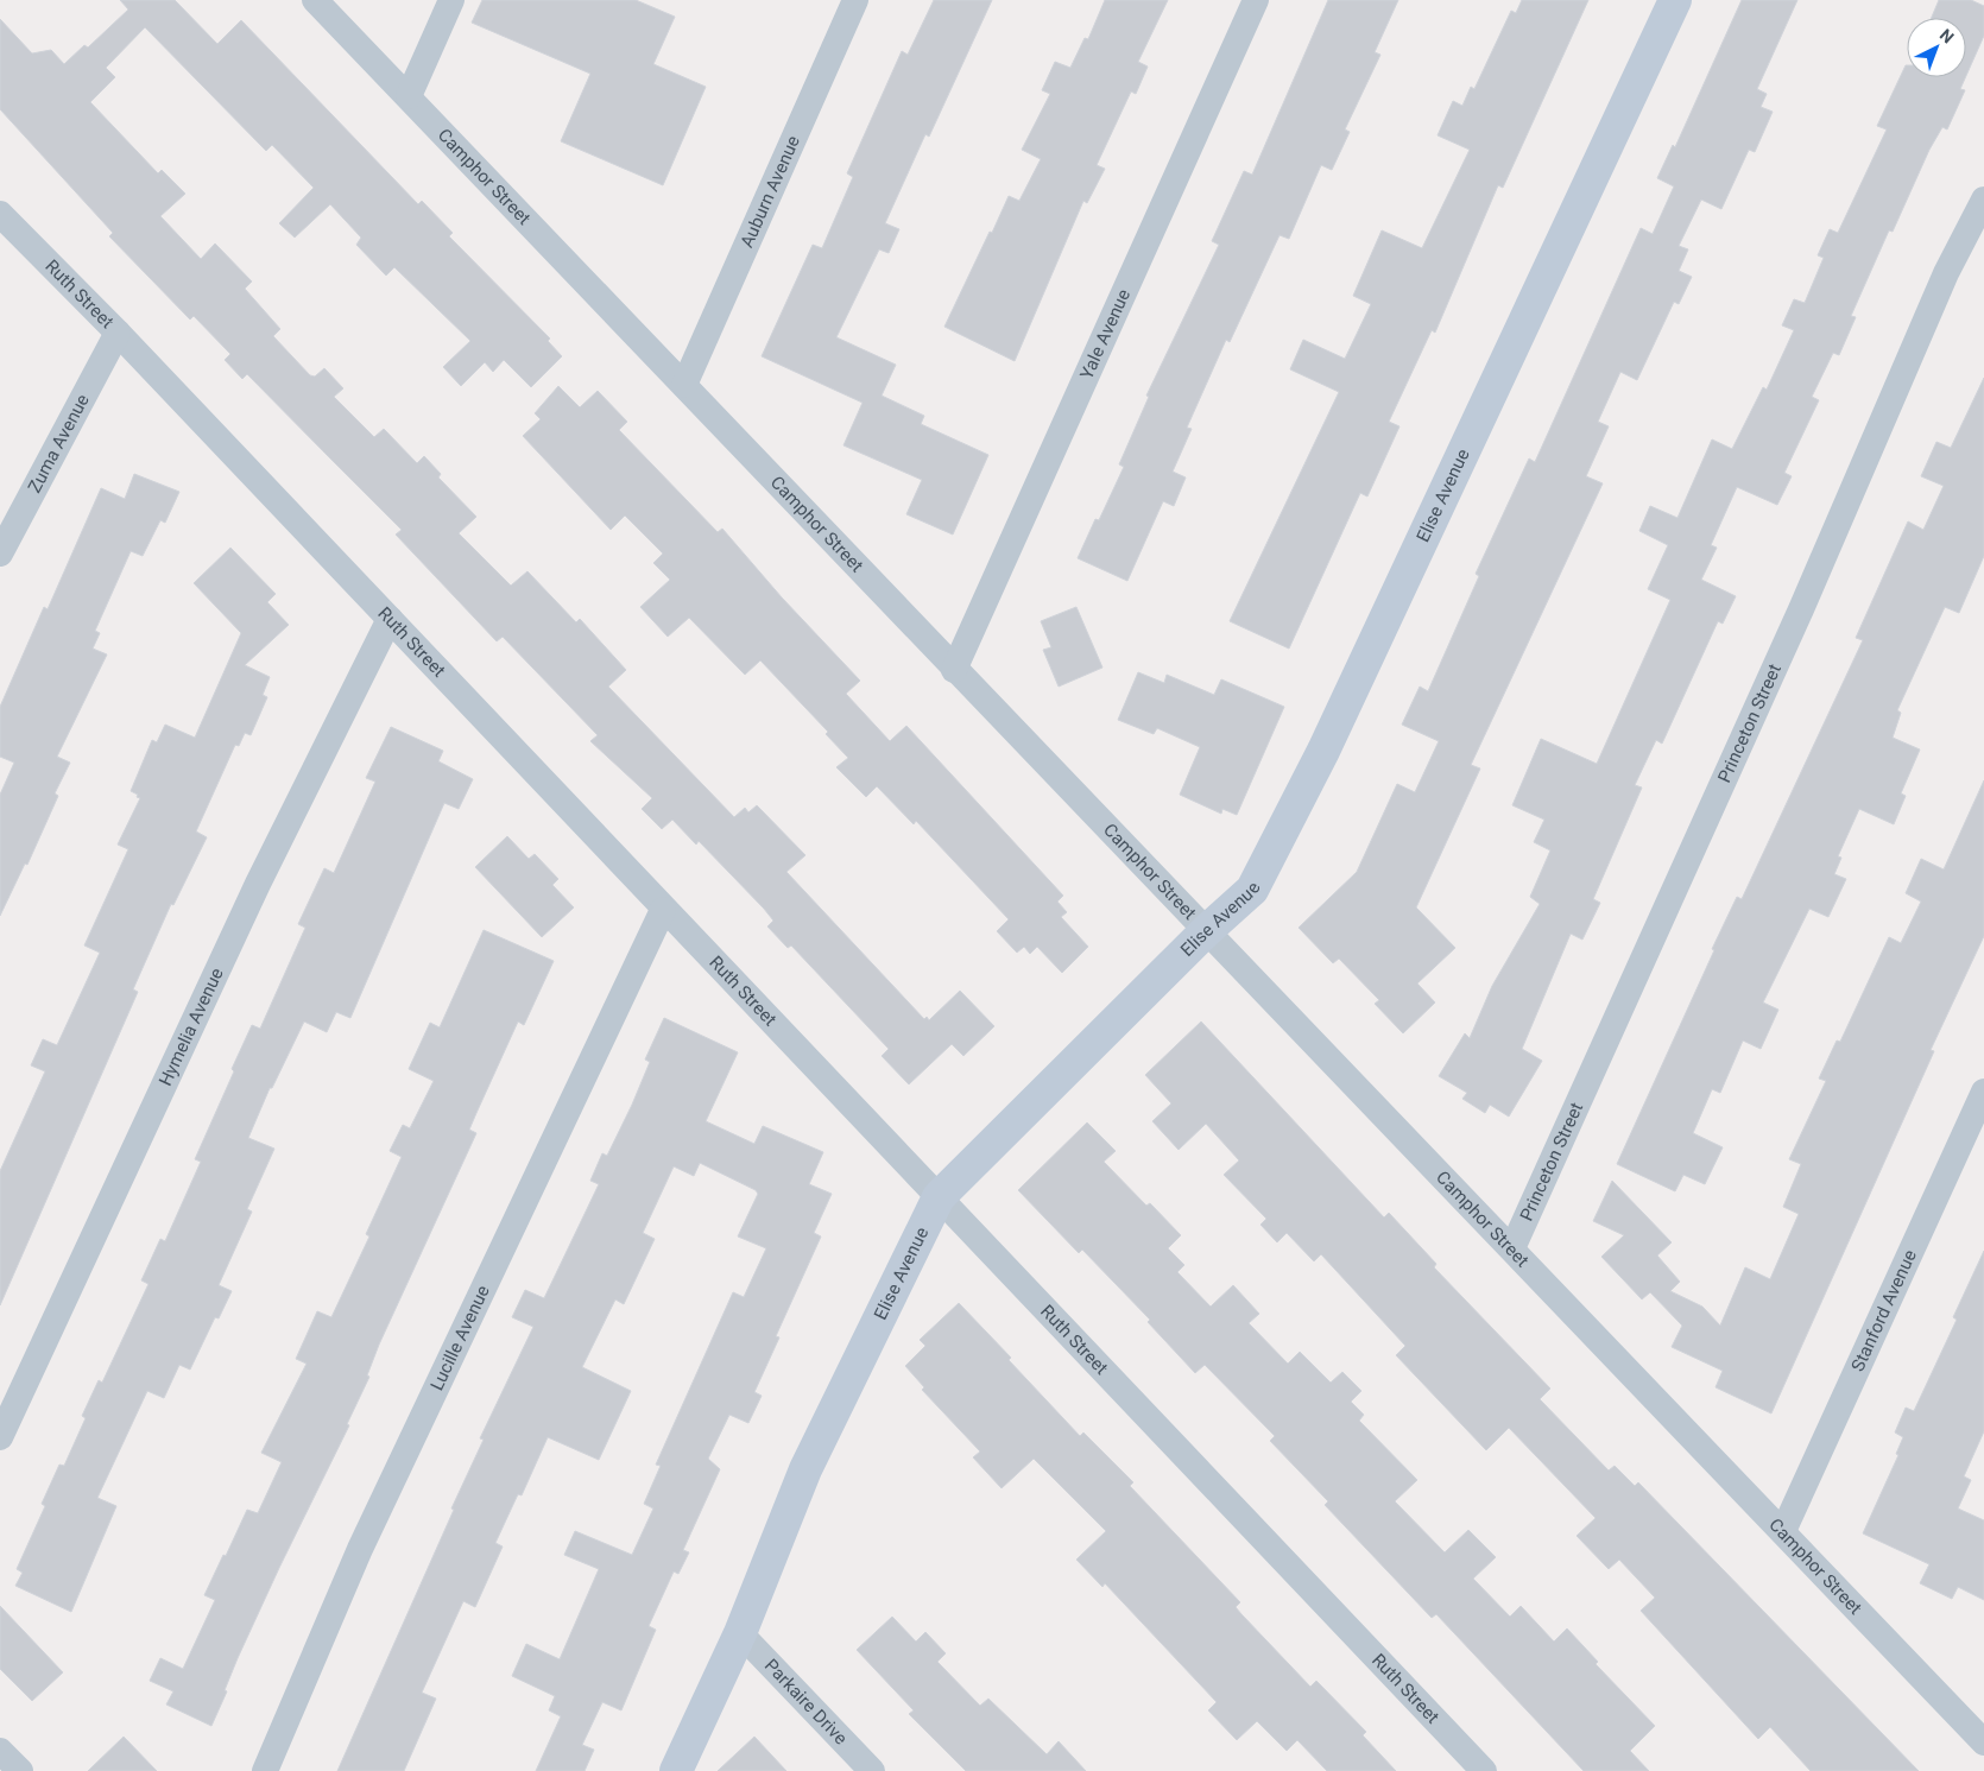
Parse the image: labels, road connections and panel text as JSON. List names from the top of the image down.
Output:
{
  "streets": {
    "street": [
      "Camphor Street",
      "Auburn Avenue",
      "Ruth Street",
      "Yale Avenue",
      "Zuma Avenue",
      "Elise Avenue",
      "Princeton Street",
      "Hymelia Avenue",
      "Stanford Avenue",
      "Lucille Avenue",
      "Parkaire Drive"
    ]
  },
  "crossings": [
    ["Camphor Street", "Auburn Avenue"],
    ["Camphor Street", "Yale Avenue"],
    ["Camphor Street", "Elise Avenue"],
    ["Camphor Street", "Princeton Street"],
    ["Camphor Street", "Stanford Avenue"],
    ["Ruth Street", "Zuma Avenue"],
    ["Ruth Street", "Elise Avenue"],
    ["Ruth Street", "Hymelia Avenue"],
    ["Ruth Street", "Lucille Avenue"],
    ["Elise Avenue", "Parkaire Drive"]
  ],
  "north": "top right"
}
